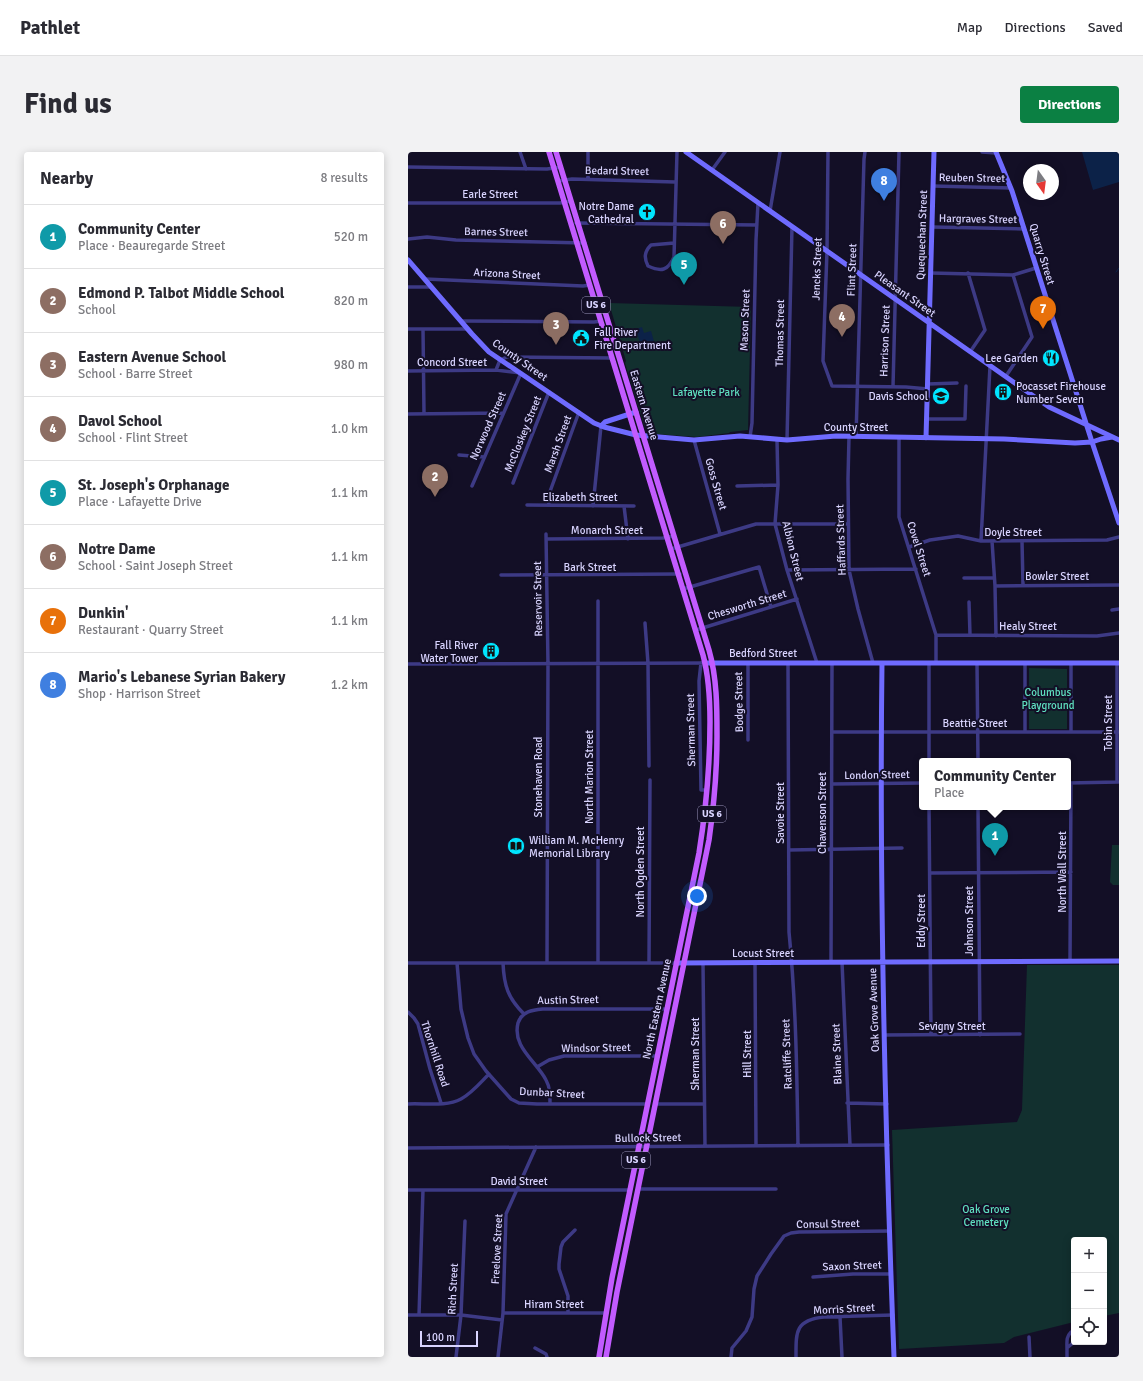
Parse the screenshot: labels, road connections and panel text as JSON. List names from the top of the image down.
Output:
{
  "streets": {
    "main road": ["US 6", "Eastern Avenue", "North Eastern Avenue"],
    "street": [
      "Bedard Street",
      "Reuben Street",
      "Earle Street",
      "Hargraves Street",
      "Barnes Street",
      "Quequechan Street",
      "Quarry Street",
      "Jencks Street",
      "Flint Street",
      "Arizona Street",
      "Pleasant Street",
      "Mason Street",
      "Thomas Street",
      "Harrison Street",
      "County Street",
      "Concord Street",
      "Norwood Street",
      "McCloskey Street",
      "Marsh Street",
      "Goss Street",
      "Elizabeth Street",
      "Monarch Street",
      "Doyle Street",
      "Haffards Street",
      "Covel Street",
      "Albion Street",
      "Bark Street",
      "Bowler Street",
      "Reservoir Street",
      "Chesworth Street",
      "Healy Street",
      "Bedford Street",
      "Bodge Street",
      "Beattie Street",
      "Tobin Street",
      "Sherman Street",
      "London Street",
      "Stonehaven Road",
      "North Marion Street",
      "Savoie Street",
      "Chavenson Street",
      "North Ogden Street",
      "North Wall Street",
      "Eddy Street",
      "Johnson Street",
      "Locust Street",
      "Austin Street",
      "Oak Grove Avenue",
      "Sevigny Street",
      "Windsor Street",
      "Thornhill Road",
      "Hill Street",
      "Ratcliffe Street",
      "Blaine Street",
      "Dunbar Street",
      "Bullock Street",
      "David Street",
      "Consul Street",
      "Freelove Street",
      "Saxon Street",
      "Rich Street",
      "Hiram Street",
      "Morris Street"
    ]
  },
  "crossings": [
    ["Bedard Street", "Eastern Avenue"],
    ["Reuben Street", "Quequechan Street"],
    ["Reuben Street", "Quarry Street"],
    ["Earle Street", "Eastern Avenue"],
    ["Hargraves Street", "Quequechan Street"],
    ["Hargraves Street", "Quarry Street"],
    ["Barnes Street", "Eastern Avenue"],
    ["Quequechan Street", "Pleasant Street"],
    ["Quequechan Street", "County Street"],
    ["Quarry Street", "Pleasant Street"],
    ["Quarry Street", "County Street"],
    ["Jencks Street", "Flint Street"],
    ["Jencks Street", "Pleasant Street"],
    ["Flint Street", "Pleasant Street"],
    ["Flint Street", "County Street"],
    ["Arizona Street", "County Street"],
    ["Arizona Street", "Eastern Avenue"],
    ["Pleasant Street", "Mason Street"],
    ["Pleasant Street", "Thomas Street"],
    ["Pleasant Street", "Harrison Street"],
    ["Pleasant Street", "County Street"],
    ["Mason Street", "County Street"],
    ["Thomas Street", "County Street"],
    ["County Street", "Concord Street"],
    ["County Street", "Eastern Avenue"],
    ["County Street", "Norwood Street"],
    ["County Street", "McCloskey Street"],
    ["County Street", "Marsh Street"],
    ["County Street", "Goss Street"],
    ["County Street", "Haffards Street"],
    ["County Street", "Covel Street"],
    ["County Street", "Albion Street"],
    ["Concord Street", "Norwood Street"],
    ["Eastern Avenue", "Monarch Street"],
    ["Eastern Avenue", "Bark Street"],
    ["Eastern Avenue", "Chesworth Street"],
    ["Eastern Avenue", "Bedford Street"],
    ["Eastern Avenue", "Sherman Street"],
    ["Eastern Avenue", "North Eastern Avenue"],
    ["Marsh Street", "Elizabeth Street"],
    ["Monarch Street", "Reservoir Street"],
    ["Doyle Street", "Covel Street"],
    ["Haffards Street", "Bedford Street"],
    ["Covel Street", "Healy Street"],
    ["Covel Street", "Bedford Street"],
    ["Albion Street", "Chesworth Street"],
    ["Albion Street", "Bedford Street"],
    ["Bark Street", "Reservoir Street"],
    ["Reservoir Street", "Bedford Street"],
    ["Reservoir Street", "Stonehaven Road"],
    ["Bedford Street", "Bodge Street"],
    ["Bedford Street", "Tobin Street"],
    ["Bedford Street", "Sherman Street"],
    ["Bedford Street", "Stonehaven Road"],
    ["Bedford Street", "North Marion Street"],
    ["Bedford Street", "Savoie Street"],
    ["Bedford Street", "Chavenson Street"],
    ["Bedford Street", "North Eastern Avenue"],
    ["Bedford Street", "Oak Grove Avenue"],
    ["Beattie Street", "Tobin Street"],
    ["Beattie Street", "Chavenson Street"],
    ["Beattie Street", "Oak Grove Avenue"],
    ["Sherman Street", "Locust Street"],
    ["Sherman Street", "North Eastern Avenue"],
    ["Sherman Street", "Bullock Street"],
    ["London Street", "Chavenson Street"],
    ["London Street", "Oak Grove Avenue"],
    ["Stonehaven Road", "Locust Street"],
    ["North Marion Street", "Locust Street"],
    ["Savoie Street", "Locust Street"],
    ["Savoie Street", "Ratcliffe Street"],
    ["Chavenson Street", "Locust Street"],
    ["North Ogden Street", "Locust Street"],
    ["North Wall Street", "Locust Street"],
    ["Eddy Street", "Locust Street"],
    ["Eddy Street", "Sevigny Street"],
    ["Johnson Street", "Locust Street"],
    ["Johnson Street", "Sevigny Street"],
    ["Locust Street", "North Eastern Avenue"],
    ["Locust Street", "Oak Grove Avenue"],
    ["Locust Street", "Hill Street"],
    ["Locust Street", "Ratcliffe Street"],
    ["Locust Street", "Blaine Street"],
    ["Locust Street", "Dunbar Street"],
    ["Austin Street", "North Eastern Avenue"],
    ["Austin Street", "Windsor Street"],
    ["Austin Street", "Dunbar Street"],
    ["North Eastern Avenue", "Windsor Street"],
    ["North Eastern Avenue", "Dunbar Street"],
    ["North Eastern Avenue", "Bullock Street"],
    ["North Eastern Avenue", "David Street"],
    ["North Eastern Avenue", "Hiram Street"],
    ["Oak Grove Avenue", "Sevigny Street"],
    ["Oak Grove Avenue", "Bullock Street"],
    ["Oak Grove Avenue", "Consul Street"],
    ["Oak Grove Avenue", "Saxon Street"],
    ["Oak Grove Avenue", "Morris Street"],
    ["Hill Street", "Bullock Street"],
    ["Ratcliffe Street", "Bullock Street"],
    ["Blaine Street", "Bullock Street"],
    ["Bullock Street", "Freelove Street"],
    ["David Street", "Freelove Street"],
    ["Freelove Street", "Hiram Street"]
  ],
  "parks": ["Lafayette Park", "Columbus Playground", "Oak Grove Cemetery"],
  "places": {
    "church": ["Notre Dame Cathedral"],
    "public building": ["Fall River Fire Department"],
    "restaurant": ["Lee Garden"],
    "building": ["Pocasset Firehouse Number Seven", "Fall River Water Tower"],
    "school or university": ["Davis School"],
    "library": ["William M. McHenry Memorial Library"]
  },
  "scale_bar": "100 m",
  "north": "bottom",
  "page": {
    "header": "Pathlet",
    "nav": ["Map", "Directions", "Saved"],
    "buttons": "Directions",
    "title": "Find us",
    "heading": ["Nearby", "8 results"],
    "pins": [
      "8",
      "6",
      "5",
      "7",
      "4",
      "3",
      "2",
      "1"
    ],
    "list": [
      {
        "mark": "1",
        "name": "Community Center",
        "note": "Place · Beauregarde Street",
        "value": "520 m"
      },
      {
        "mark": "2",
        "name": "Edmond P. Talbot Middle School",
        "note": "School",
        "value": "820 m"
      },
      {
        "mark": "3",
        "name": "Eastern Avenue School",
        "note": "School · Barre Street",
        "value": "980 m"
      },
      {
        "mark": "4",
        "name": "Davol School",
        "note": "School · Flint Street",
        "value": "1.0 km"
      },
      {
        "mark": "5",
        "name": "St. Joseph's Orphanage",
        "note": "Place · Lafayette Drive",
        "value": "1.1 km"
      },
      {
        "mark": "6",
        "name": "Notre Dame",
        "note": "School · Saint Joseph Street",
        "value": "1.1 km"
      },
      {
        "mark": "7",
        "name": "Dunkin'",
        "note": "Restaurant · Quarry Street",
        "value": "1.1 km"
      },
      {
        "mark": "8",
        "name": "Mario's Lebanese Syrian Bakery",
        "note": "Shop · Harrison Street",
        "value": "1.2 km"
      }
    ],
    "popup": ["Community Center", "Place"],
    "map_buttons": ["+", "−"],
    "scale": "100 m"
  }
}
